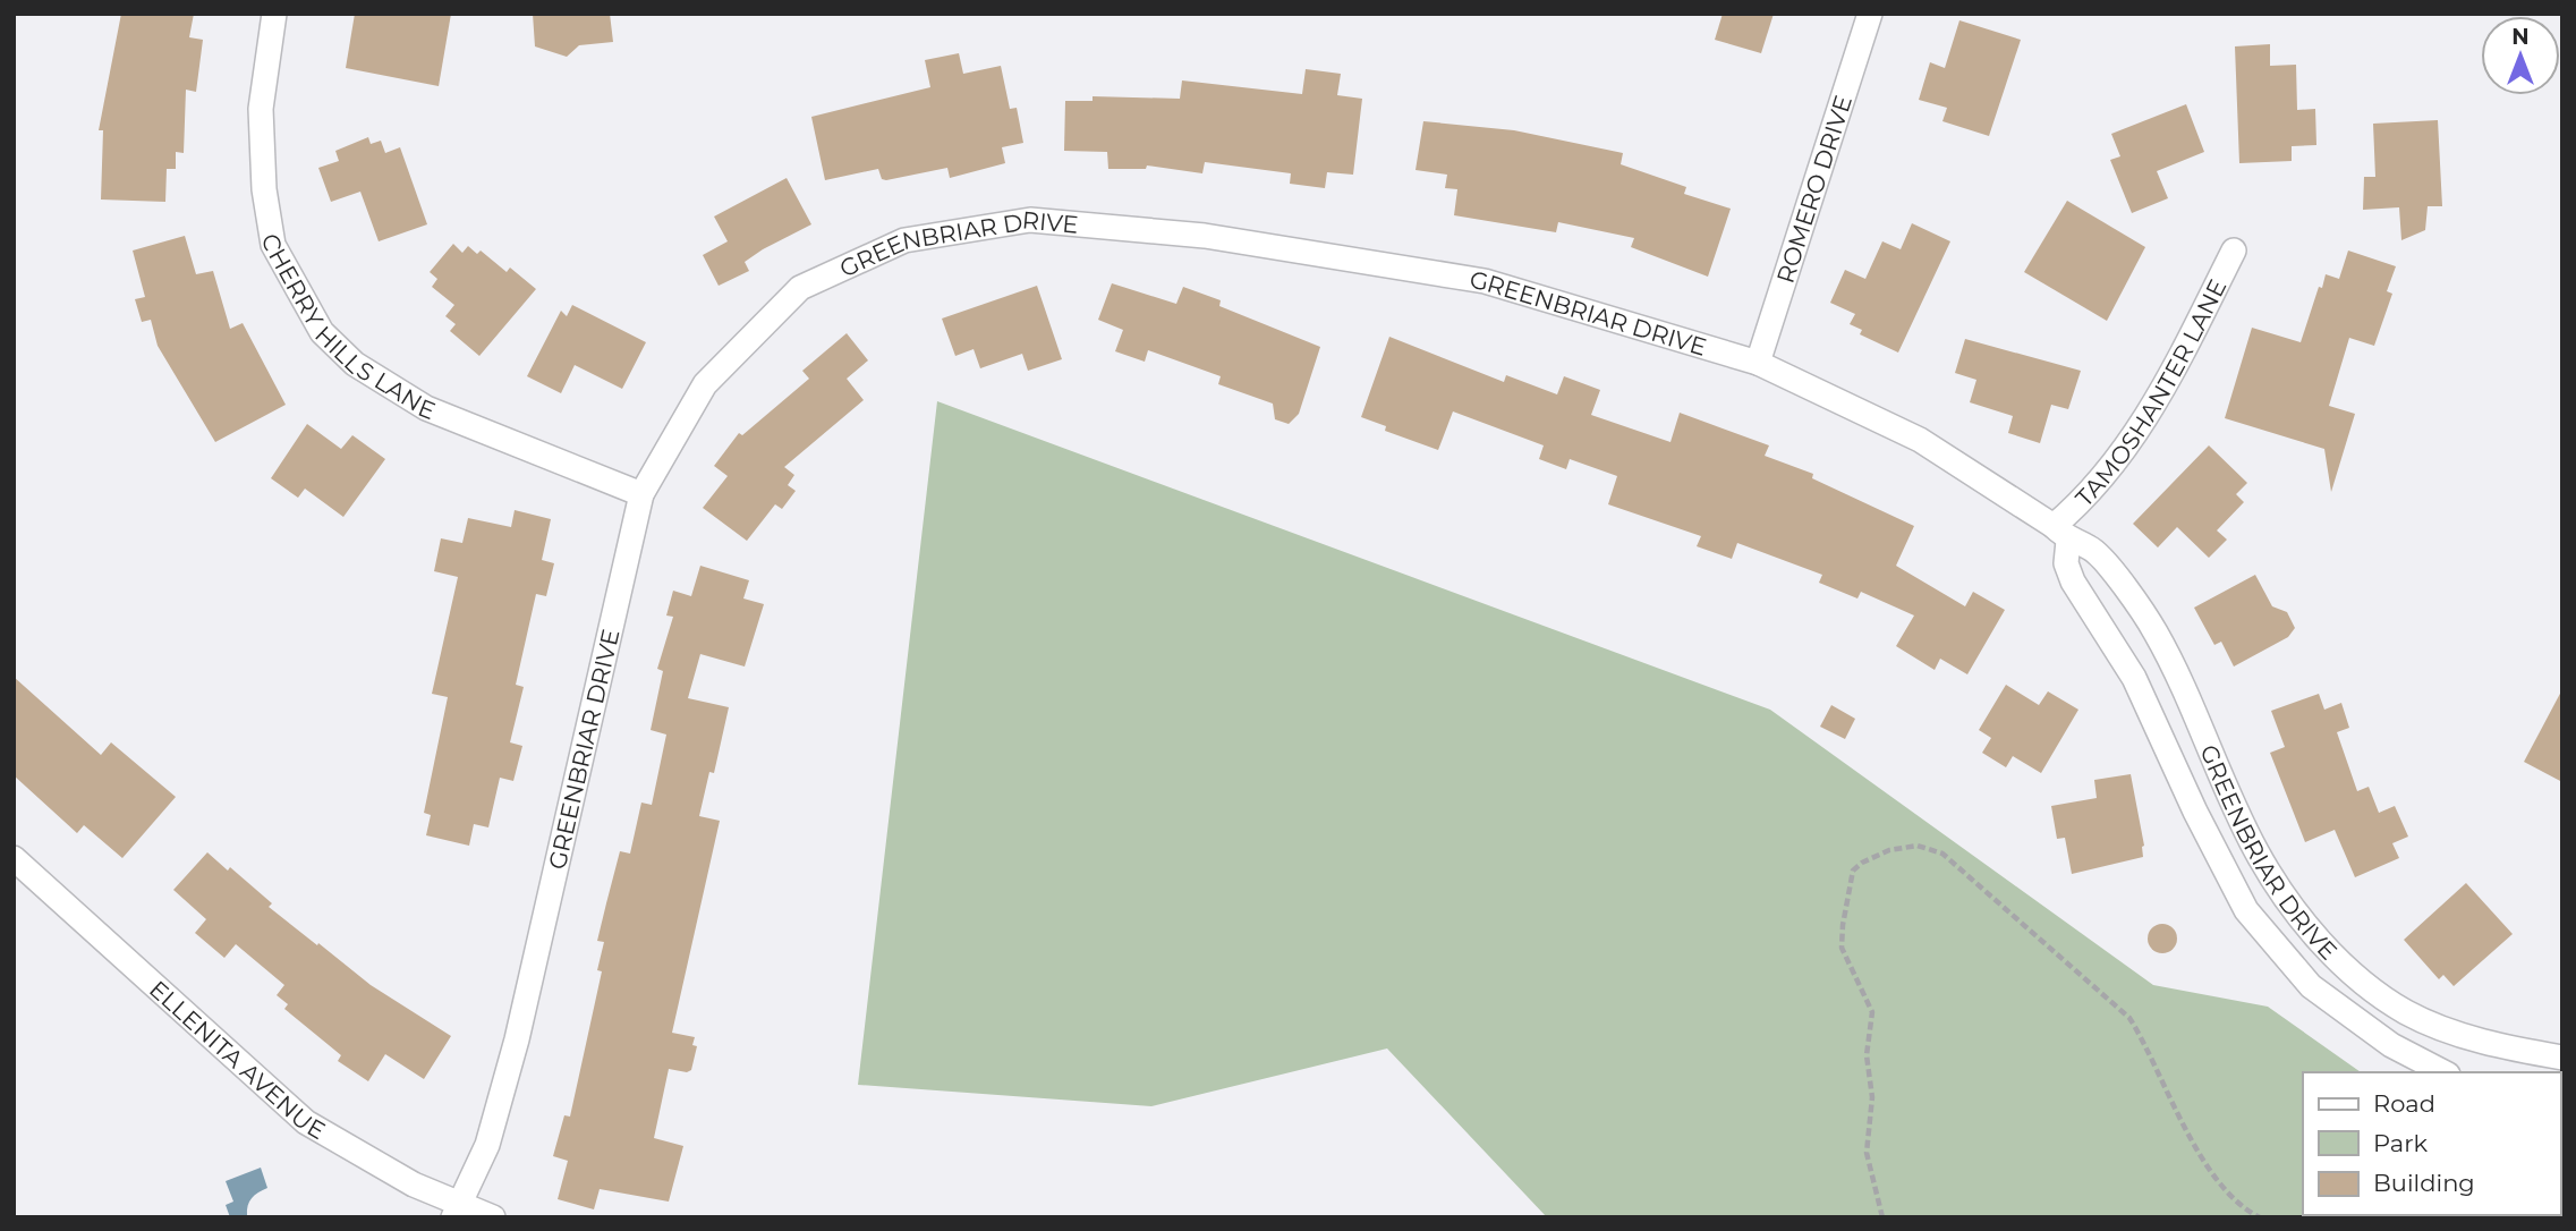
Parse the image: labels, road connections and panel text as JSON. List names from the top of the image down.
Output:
{
  "streets": {
    "street": [
      "ROMERO DRIVE",
      "GREENBRIAR DRIVE",
      "CHERRY HILLS LANE",
      "TAMOSHANTER LANE",
      "ELLENITA AVENUE"
    ]
  },
  "crossings": [
    ["ROMERO DRIVE", "GREENBRIAR DRIVE"],
    ["GREENBRIAR DRIVE", "CHERRY HILLS LANE"],
    ["GREENBRIAR DRIVE", "TAMOSHANTER LANE"],
    ["GREENBRIAR DRIVE", "ELLENITA AVENUE"]
  ],
  "legend": ["Road", "Park", "Building"],
  "north": "top"
}
